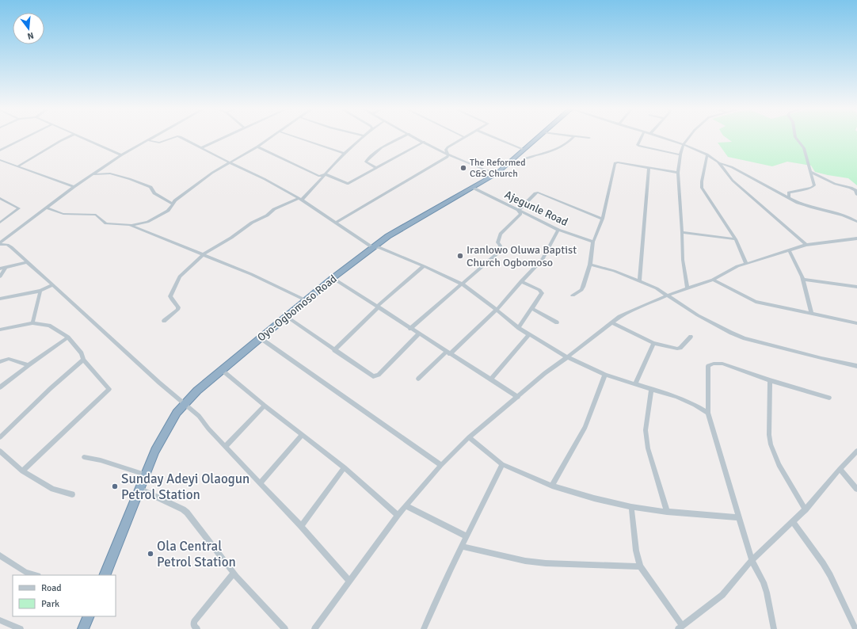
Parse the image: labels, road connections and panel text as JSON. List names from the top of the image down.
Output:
{
  "streets": {
    "highway": ["Oyo-Ogbomoso Road"],
    "street": ["Ajegunle Road"]
  },
  "crossings": [
    ["Ajegunle Road", "Oyo-Ogbomoso Road"]
  ],
  "places": [
    "The Reformed C&S Church",
    "Iranlowo Oluwa Baptist Church Ogbomoso",
    "Sunday Adeyi Olaogun Petrol Station",
    "Ola Central Petrol Station"
  ],
  "legend": ["Road", "Park"],
  "north": "bottom"
}
